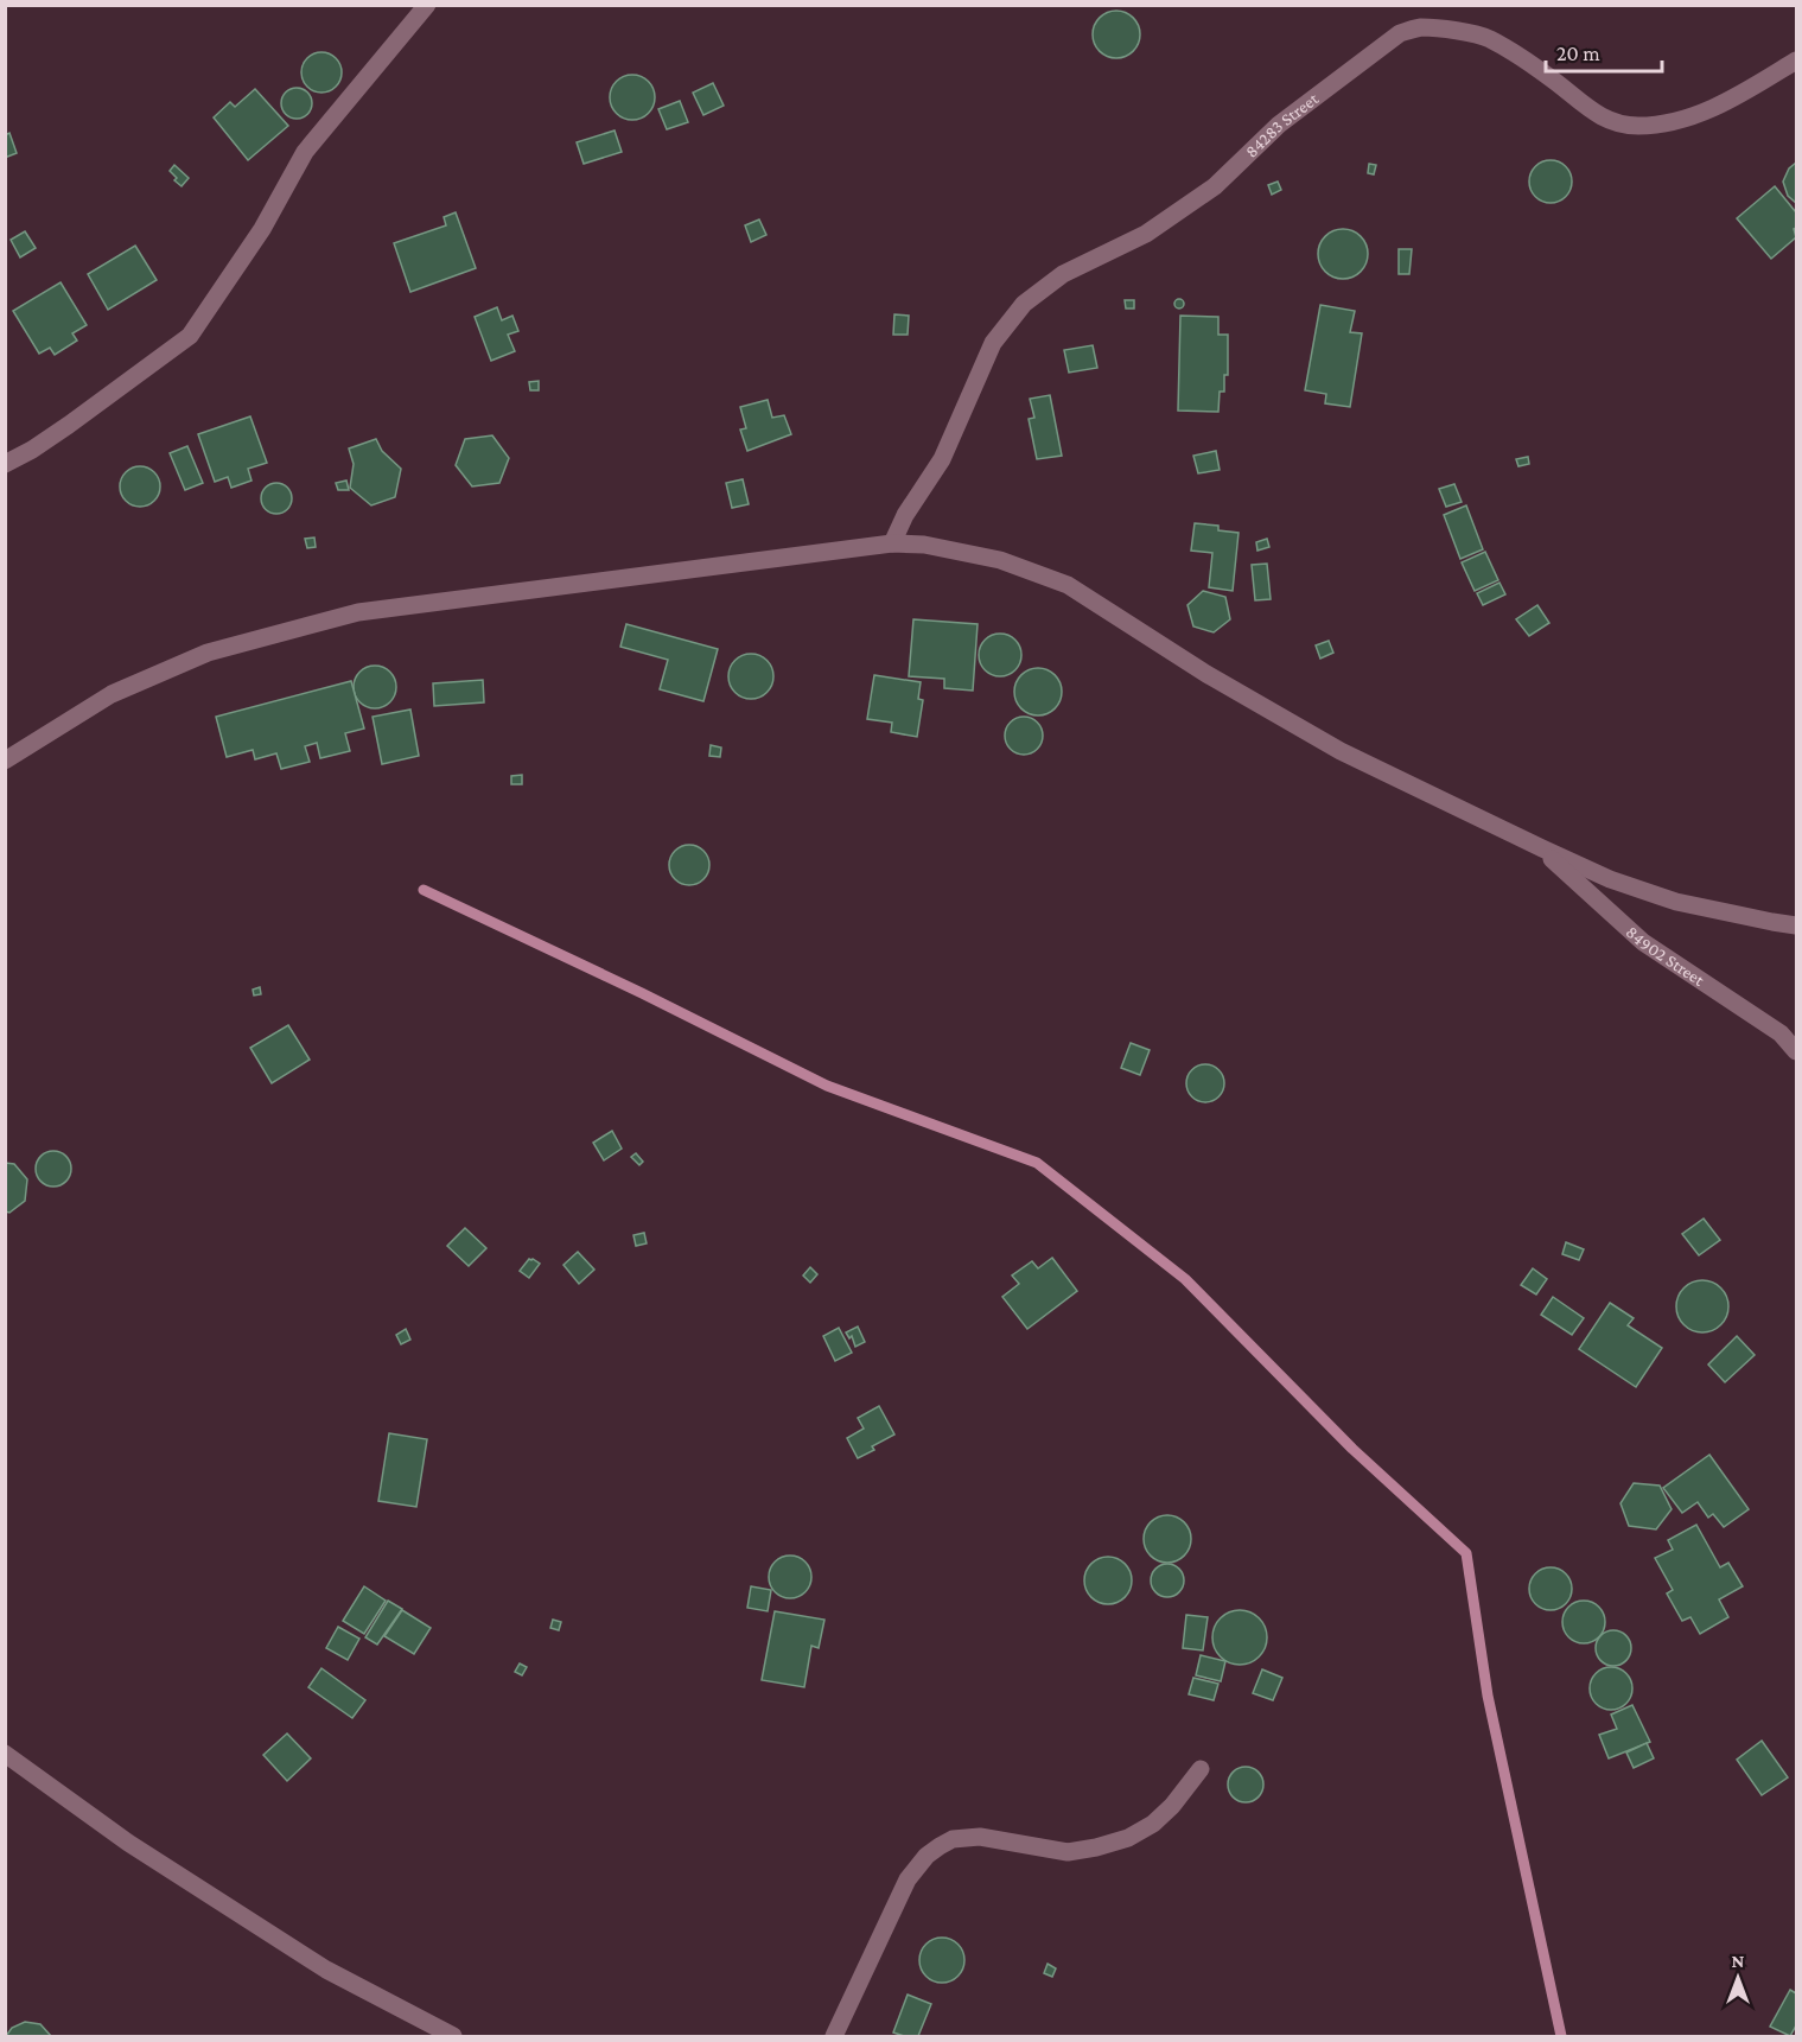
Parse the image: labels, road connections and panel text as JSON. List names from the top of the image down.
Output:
{
  "streets": {
    "street": ["84283 Street", "84902 Street"]
  },
  "scale_bar": "20 m",
  "north": "top"
}
